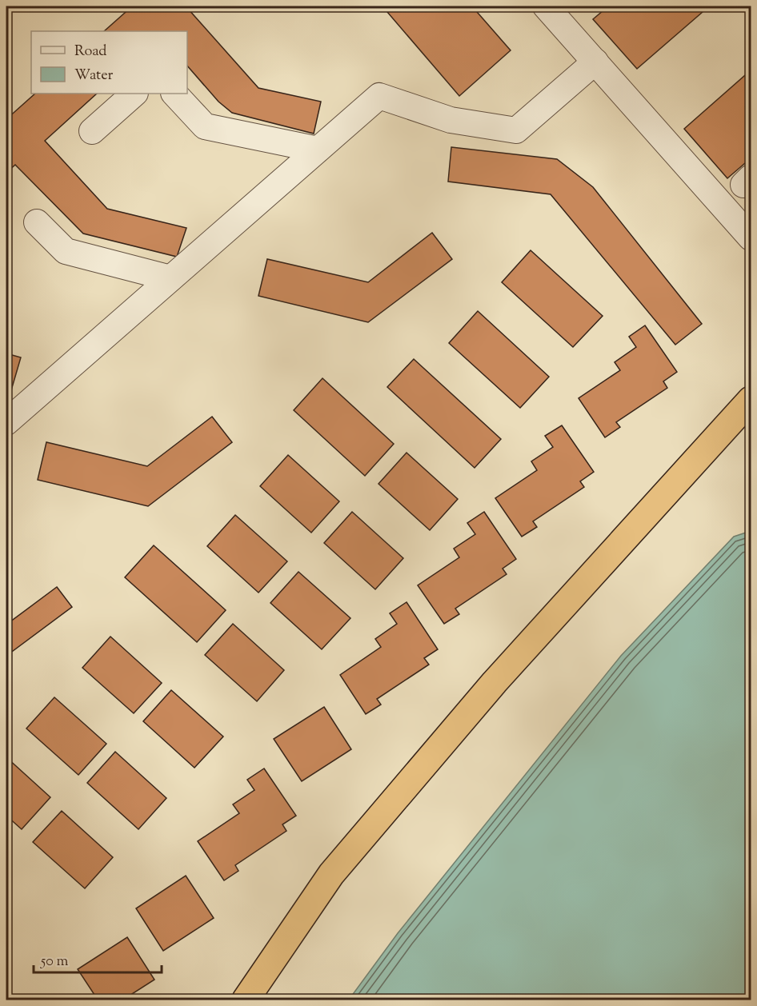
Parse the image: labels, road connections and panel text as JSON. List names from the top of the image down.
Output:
{
  "legend": ["Road", "Water"],
  "scale_bar": "50 m"
}
